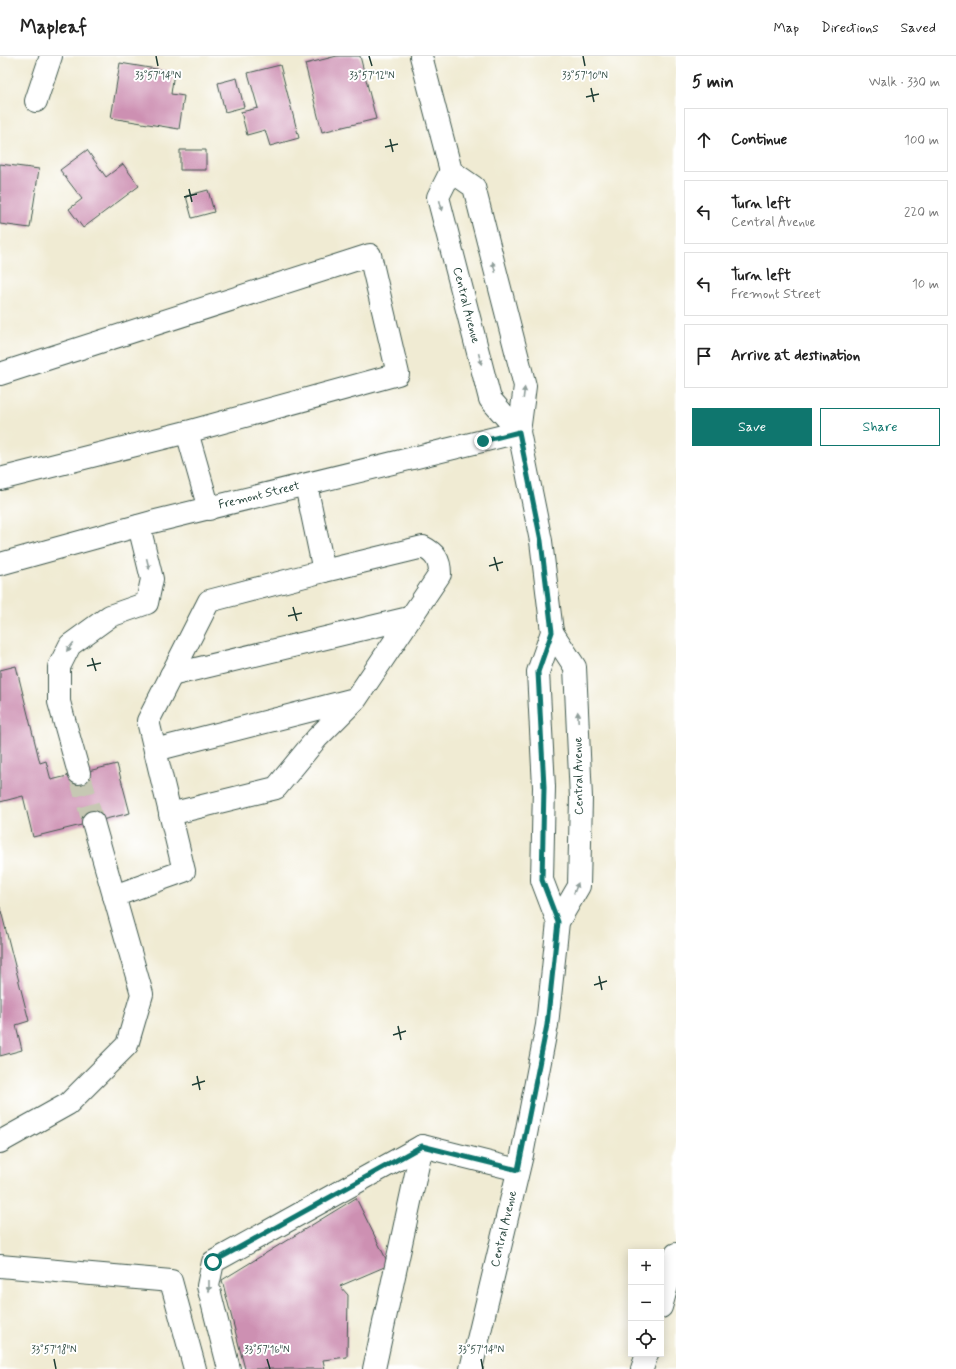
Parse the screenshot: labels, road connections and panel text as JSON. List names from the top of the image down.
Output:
{
  "streets": {
    "main road": ["Central Avenue", "Fremont Street"]
  },
  "crossings": [
    ["Central Avenue", "Fremont Street"]
  ],
  "page": {
    "header": "Mapleaf",
    "nav": ["Map", "Directions", "Saved"],
    "heading": ["5 min", "Walk · 330 m"],
    "list": [
      ["Continue", "100 m"],
      ["Turn left", "Central Avenue", "220 m"],
      ["Turn left", "Fremont Street", "10 m"],
      "Arrive at destination"
    ],
    "buttons": ["Save", "Share"],
    "map_buttons": ["+", "−"]
  },
  "coordinates": [
    "33°57'14\"N",
    "33°57'12\"N",
    "33°57'10\"N",
    "33°57'18\"N",
    "33°57'16\"N"
  ]
}
